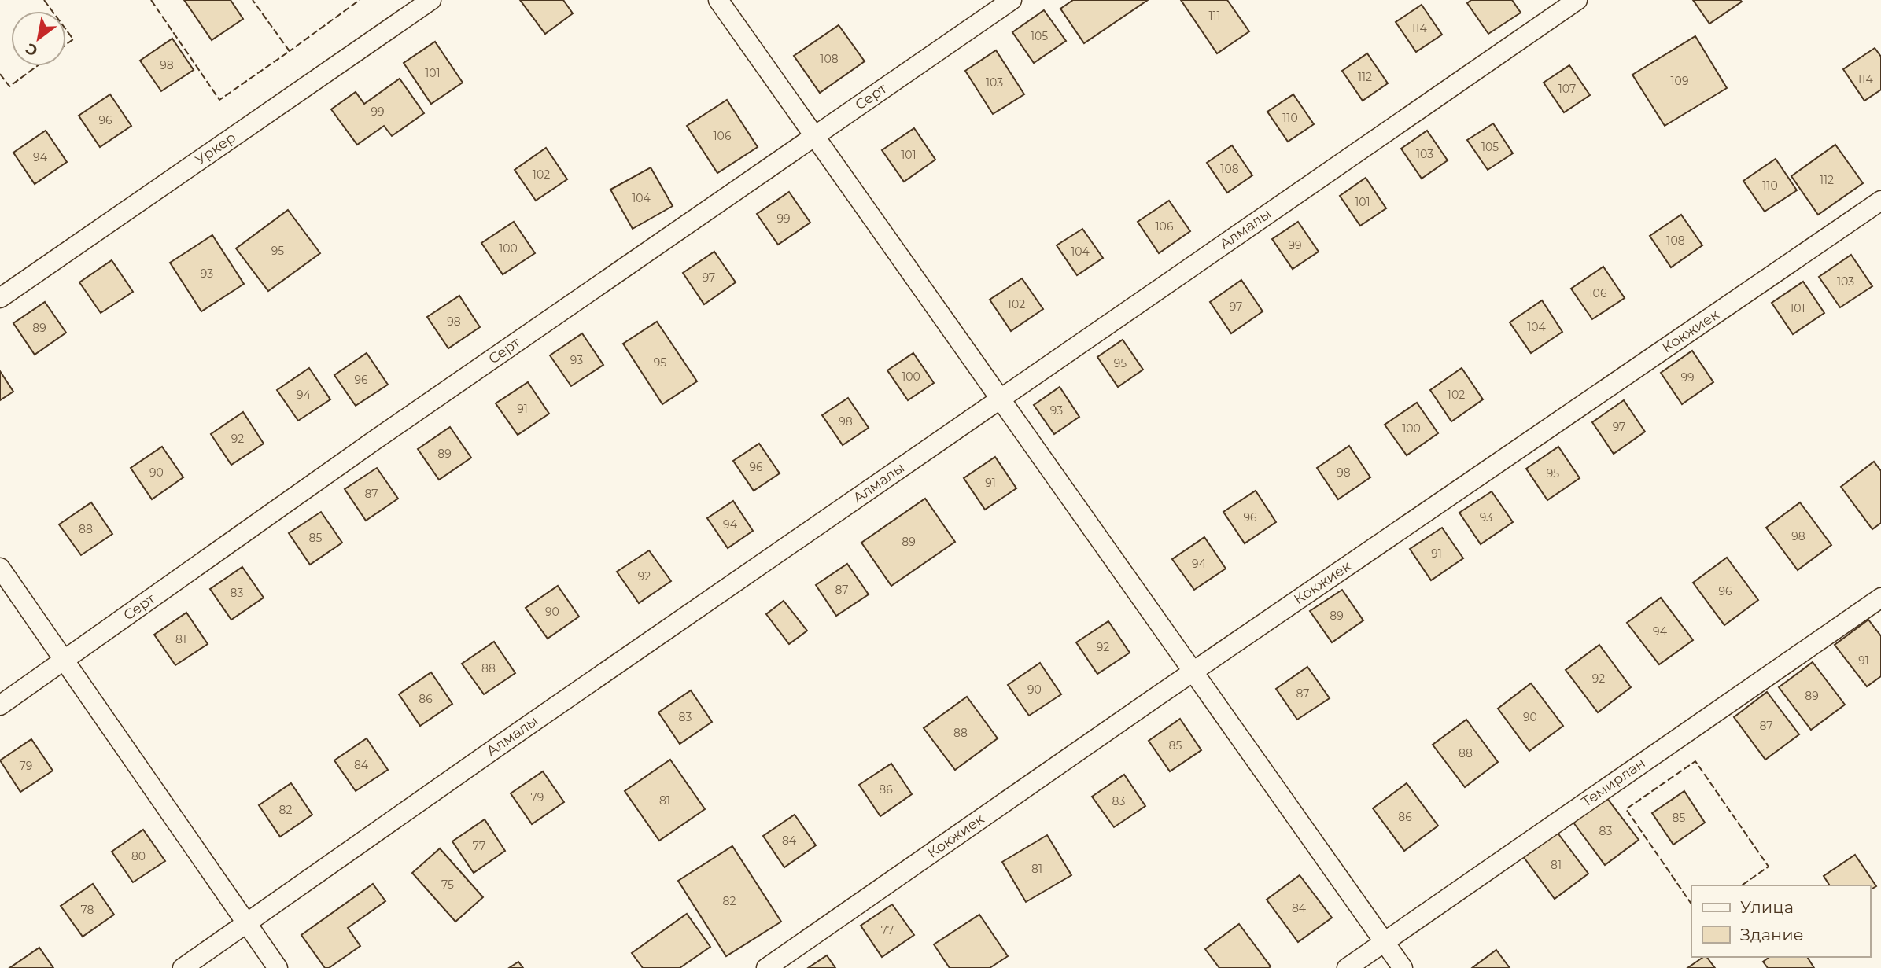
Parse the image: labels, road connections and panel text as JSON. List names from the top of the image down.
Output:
{
  "streets": {
    "street": [
      "Серт",
      "Уркер",
      "Алмалы",
      "Кокжиек",
      "Темирлан"
    ]
  },
  "house_numbers": [
    "111",
    "114",
    "105",
    "108",
    "98",
    "101",
    "112",
    "114",
    "109",
    "103",
    "107",
    "99",
    "110",
    "96",
    "106",
    "105",
    "103",
    "101",
    "94",
    "108",
    "102",
    "112",
    "110",
    "104",
    "101",
    "99",
    "106",
    "108",
    "99",
    "100",
    "95",
    "104",
    "93",
    "97",
    "103",
    "106",
    "102",
    "97",
    "101",
    "98",
    "104",
    "89",
    "93",
    "95",
    "95",
    "100",
    "99",
    "96",
    "94",
    "102",
    "91",
    "93",
    "98",
    "97",
    "100",
    "92",
    "89",
    "96",
    "90",
    "98",
    "95",
    "91",
    "87",
    "96",
    "93",
    "94",
    "88",
    "98",
    "85",
    "89",
    "91",
    "94",
    "92",
    "87",
    "96",
    "83",
    "90",
    "89",
    "94",
    "81",
    "92",
    "91",
    "88",
    "92",
    "90",
    "87",
    "89",
    "86",
    "83",
    "90",
    "87",
    "88",
    "85",
    "88",
    "84",
    "79",
    "86",
    "79",
    "81",
    "83",
    "82",
    "86",
    "85",
    "83",
    "84",
    "77",
    "80",
    "81",
    "81",
    "75",
    "82",
    "84",
    "78",
    "77"
  ],
  "legend": ["Улица", "Здание"],
  "north": "bottom left"
}
